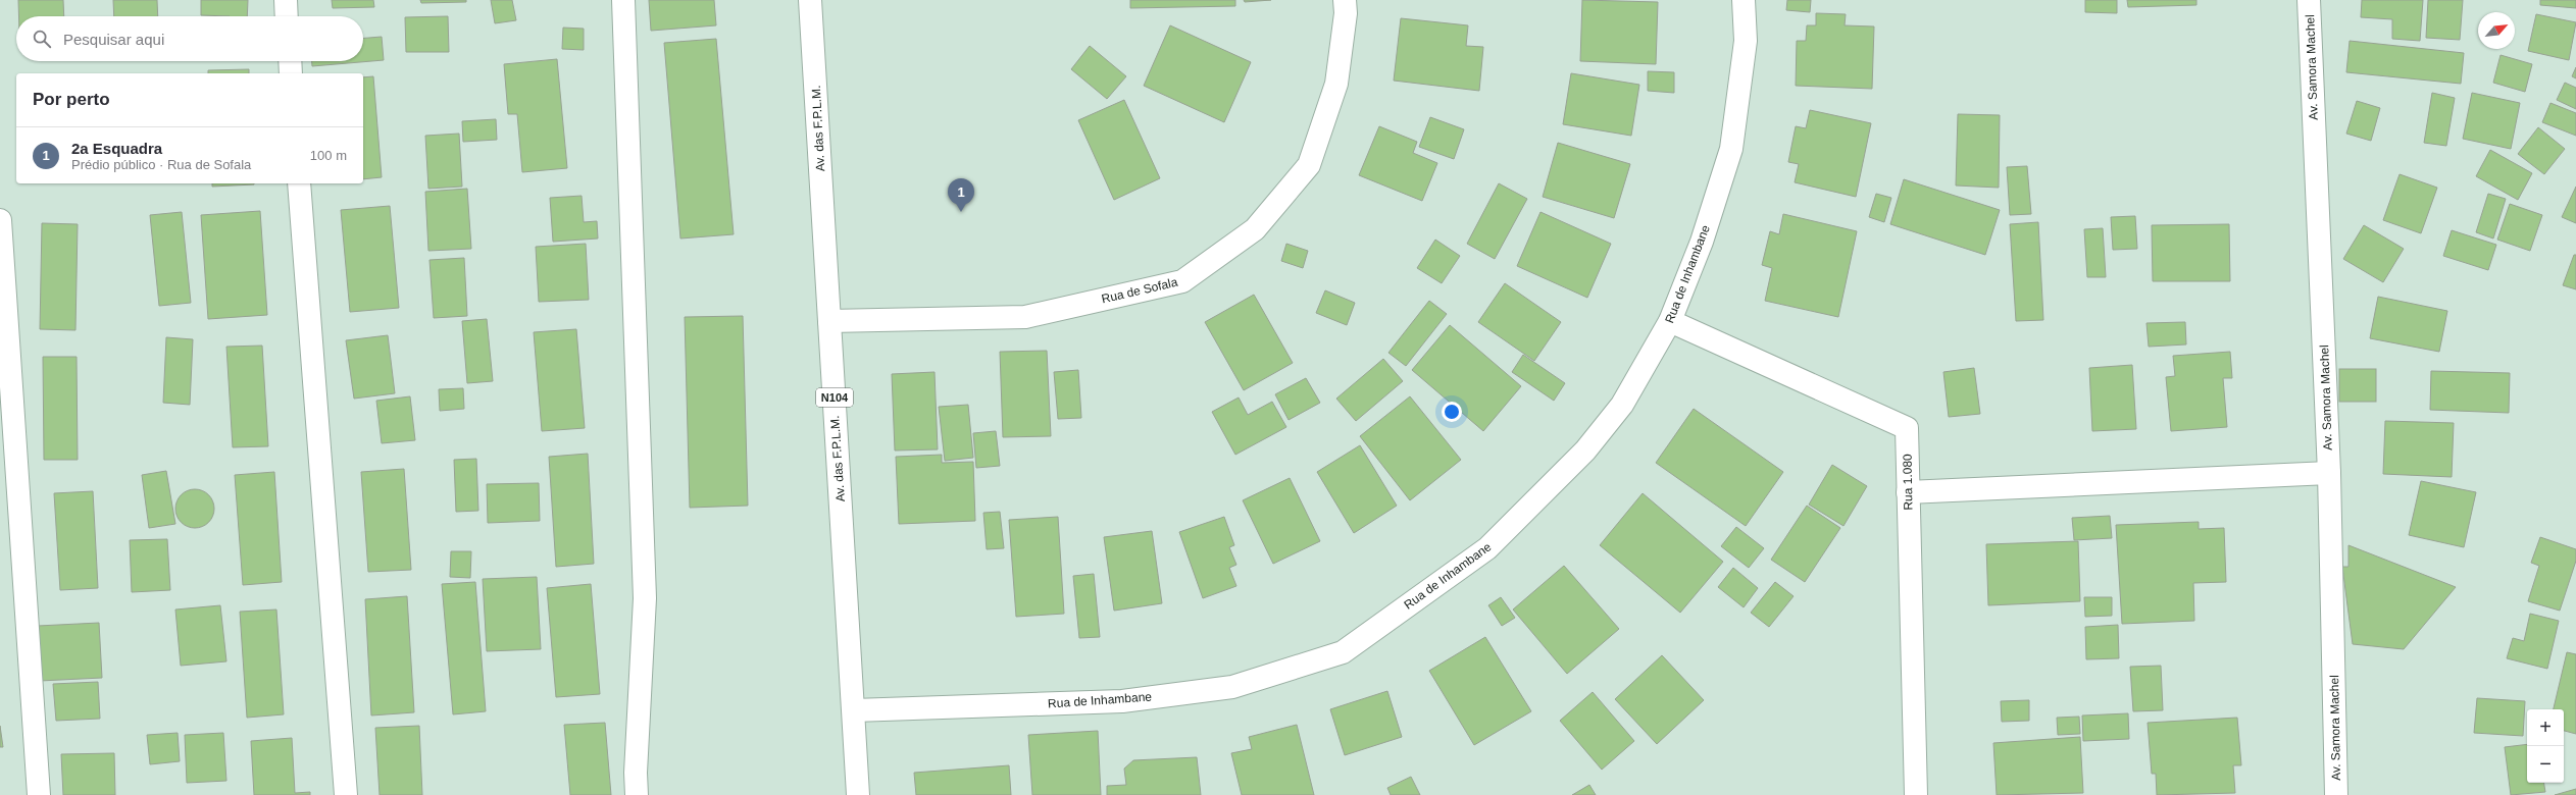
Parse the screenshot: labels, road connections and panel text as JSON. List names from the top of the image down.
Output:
{
  "streets": {
    "street": [
      "Av. Samora Machel",
      "Av. das F.P.L.M.",
      "Rua de Inhambane",
      "Rua de Sofala",
      "N104",
      "Rua 1.080"
    ]
  },
  "crossings": [
    ["Av. das F.P.L.M.", "Rua de Inhambane"],
    ["Av. das F.P.L.M.", "Rua de Sofala"],
    ["Rua de Inhambane", "Rua 1.080"]
  ],
  "north": "top right",
  "page": {
    "search": "Pesquisar aqui",
    "heading": "Por perto",
    "list": [
      {
        "mark": "1",
        "name": "2a Esquadra",
        "note": "Prédio público · Rua de Sofala",
        "value": "100 m"
      }
    ],
    "pins": "1",
    "map_buttons": ["+", "−"]
  }
}
